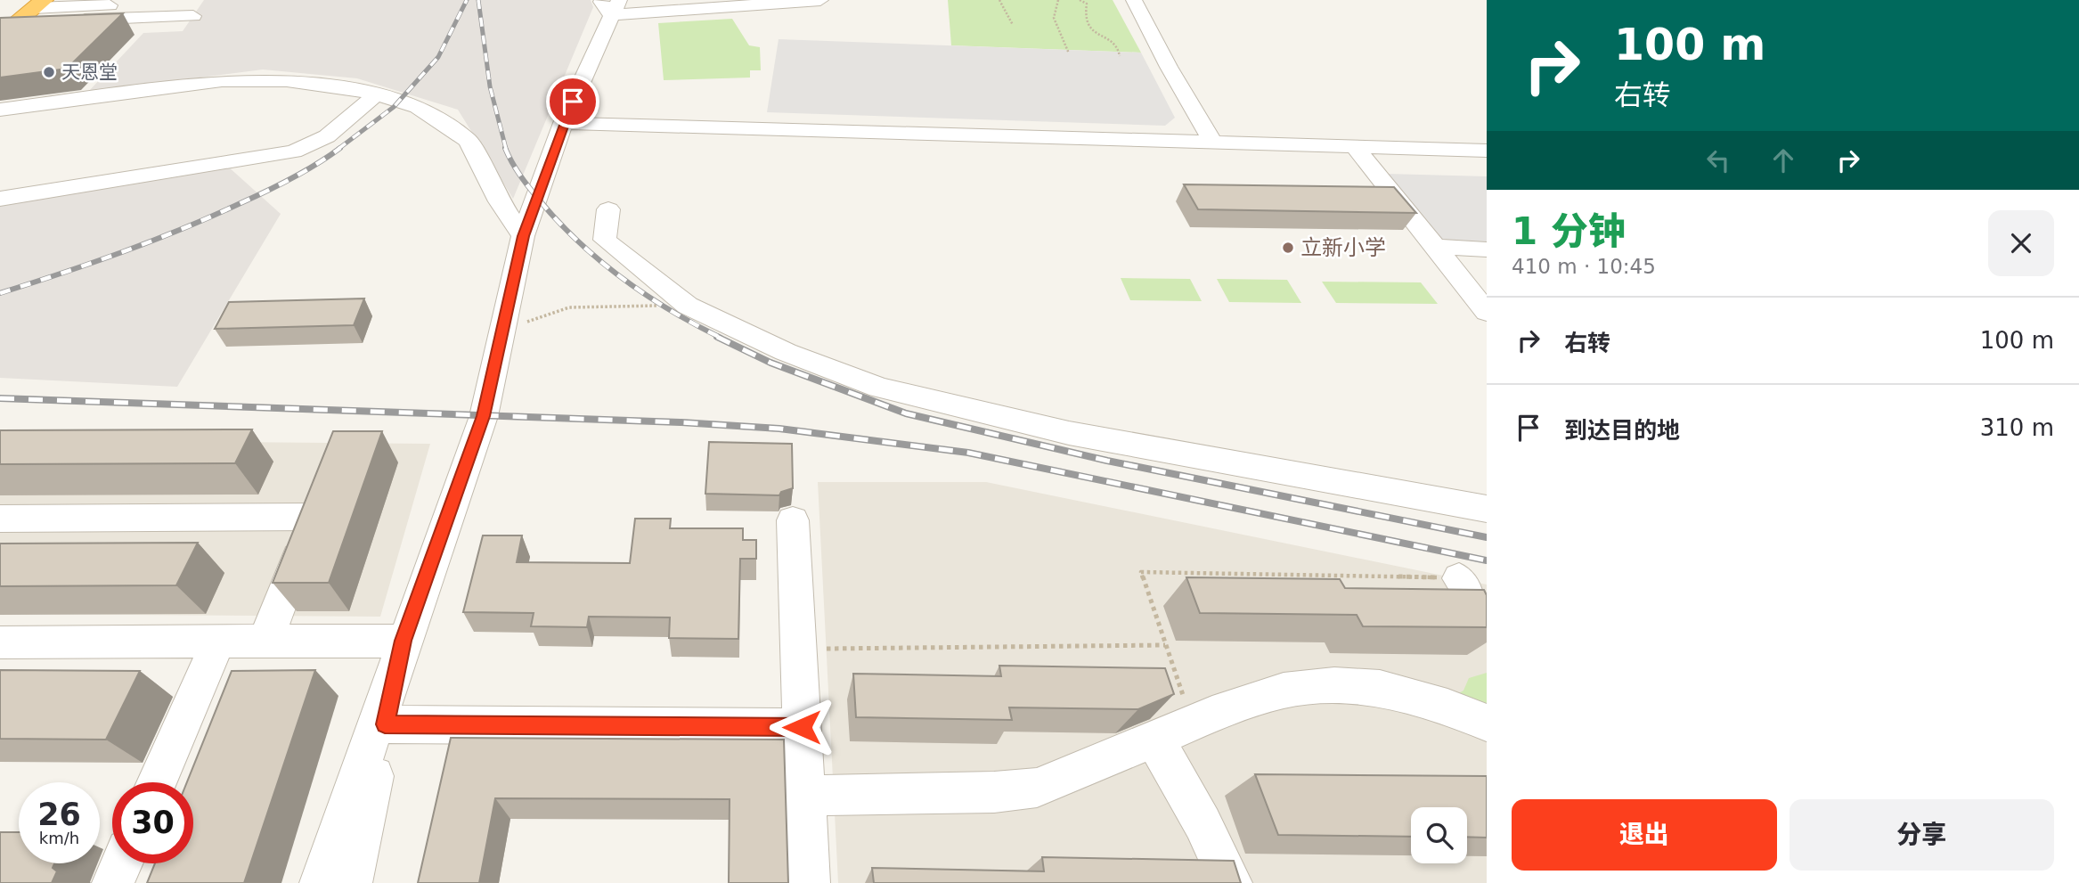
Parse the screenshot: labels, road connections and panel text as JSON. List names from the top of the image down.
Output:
{
  "places": ["天恩堂", "立新小学"],
  "page": {
    "turn": ["100 m", "右转"],
    "heading": ["1 分钟", "410 m · 10:45"],
    "list": [
      {
        "name": "右转",
        "value": "100 m"
      },
      {
        "name": "到达目的地",
        "value": "310 m"
      }
    ],
    "speed": "26 km/h",
    "limit": "30",
    "buttons": ["退出", "分享"]
  }
}
